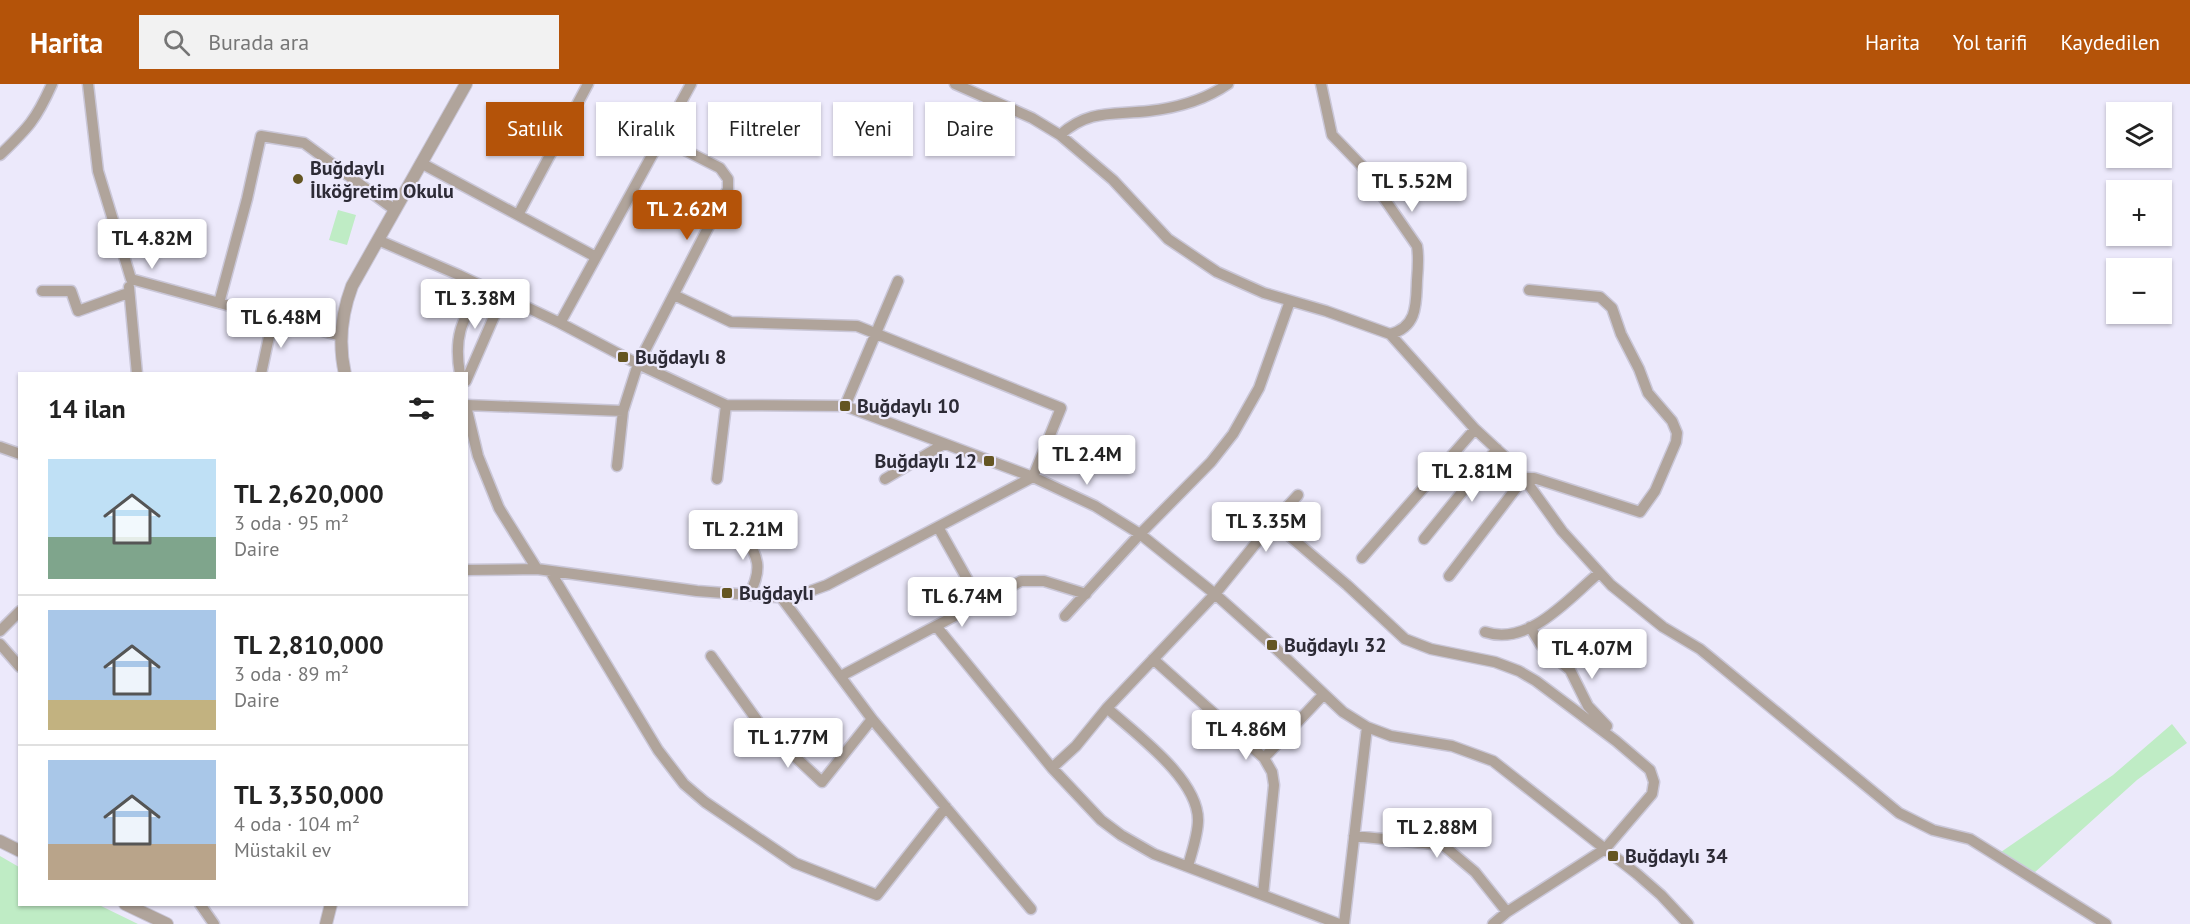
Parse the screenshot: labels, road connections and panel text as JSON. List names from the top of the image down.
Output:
{
  "places": {
    "other": ["Buğdaylı İlköğretim Okulu"],
    "transit": [
      "Buğdaylı 8",
      "Buğdaylı 10",
      "Buğdaylı 12",
      "Buğdaylı",
      "Buğdaylı 32",
      "Buğdaylı 34"
    ]
  },
  "page": {
    "header": "Harita",
    "search": "Burada ara",
    "nav": ["Harita", "Yol tarifi", "Kaydedilen"],
    "map_buttons": ["+", "−"],
    "chip": [
      "Satılık",
      "Kiralık",
      "Filtreler",
      "Yeni",
      "Daire"
    ],
    "price": [
      "TL 5.52M",
      "TL 2.62M",
      "TL 4.82M",
      "TL 3.38M",
      "TL 6.48M",
      "TL 2.4M",
      "TL 2.81M",
      "TL 3.35M",
      "TL 2.21M",
      "TL 6.74M",
      "TL 4.07M",
      "TL 4.86M",
      "TL 1.77M",
      "TL 2.88M"
    ],
    "heading": "14 ilan",
    "list": [
      {
        "name": "TL 2,620,000",
        "note": "3 oda · 95 m² · Daire"
      },
      {
        "name": "TL 2,810,000",
        "note": "3 oda · 89 m² · Daire"
      },
      {
        "name": "TL 3,350,000",
        "note": "4 oda · 104 m² · Müstakil ev"
      }
    ]
  }
}
